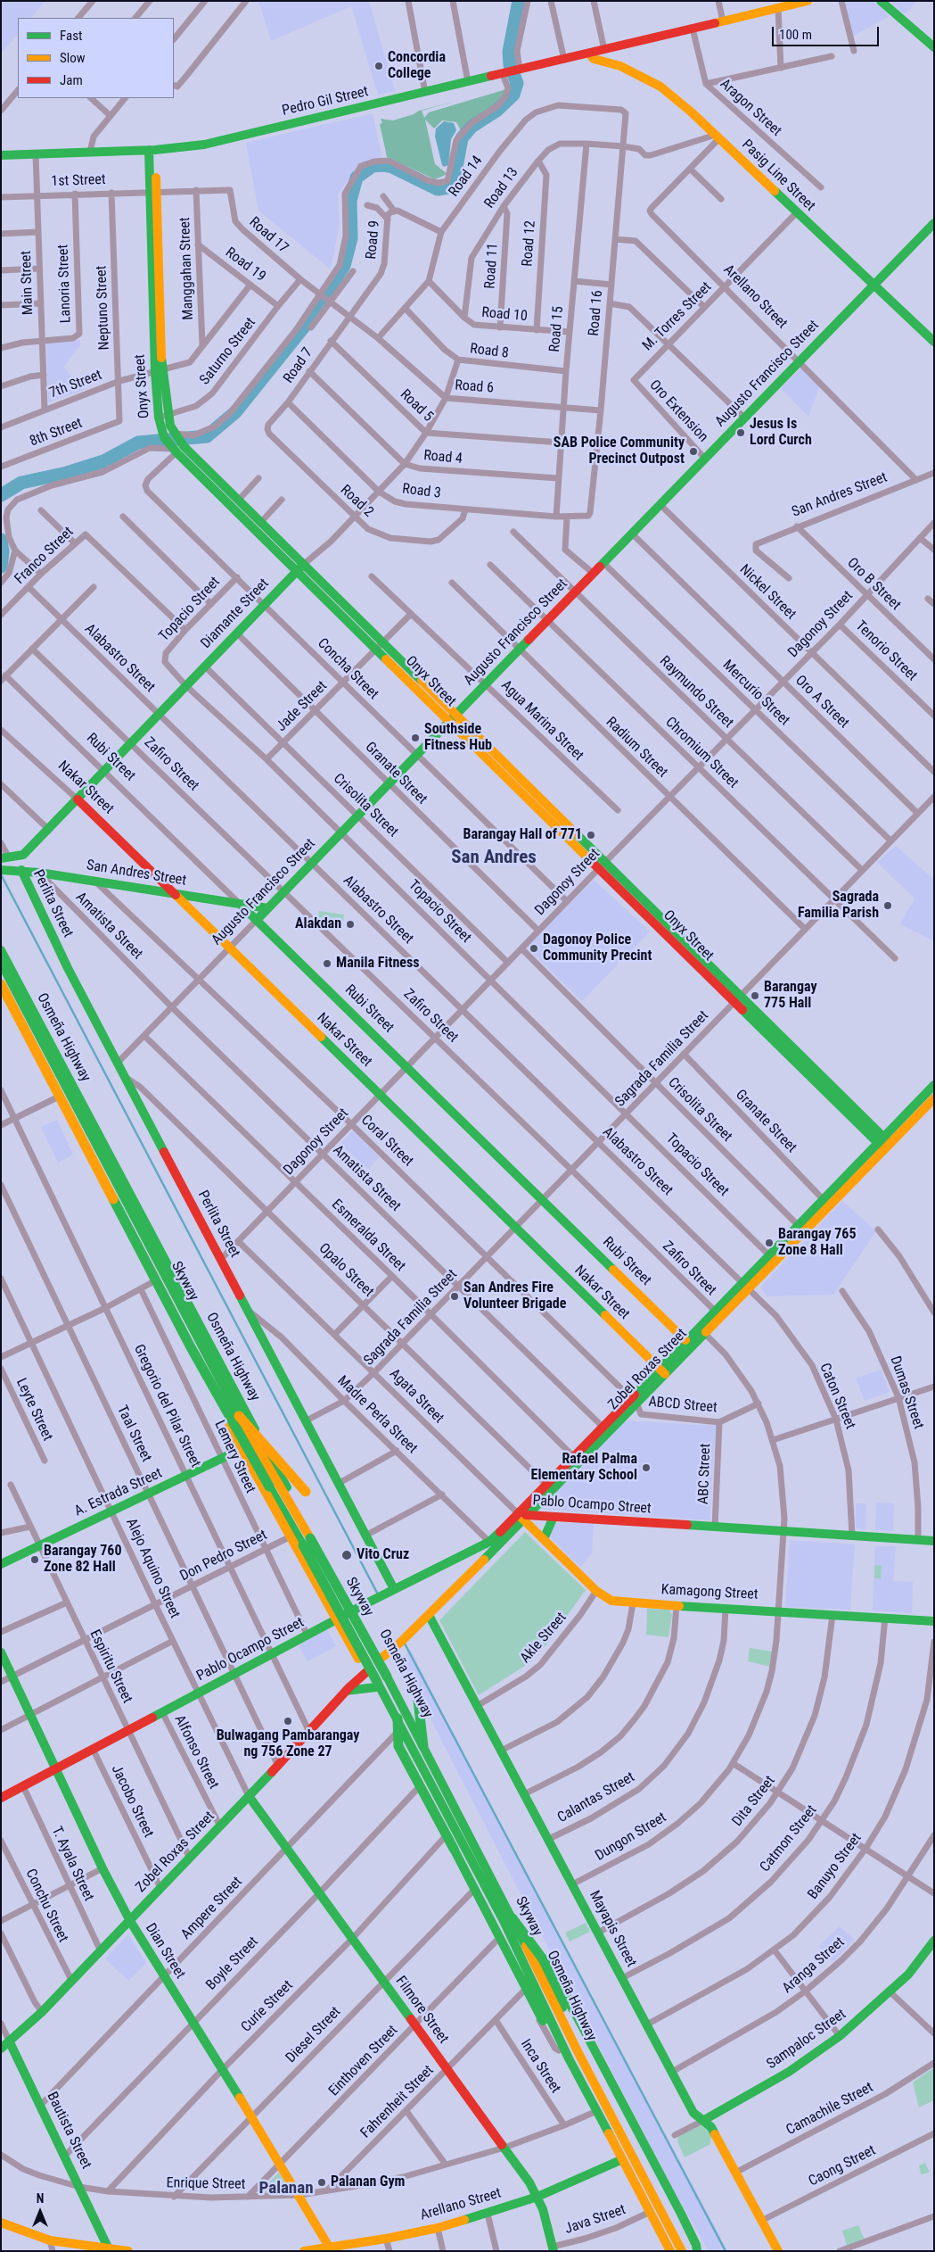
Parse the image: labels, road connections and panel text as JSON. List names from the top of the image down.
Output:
{
  "streets": {
    "main road": [
      "Pedro Gil Street",
      "Pasig Line Street",
      "Arellano Street",
      "Augusto Francisco Street",
      "Onyx Street",
      "San Andres Street",
      "Diamante Street",
      "Rubi Street",
      "Nakar Street",
      "Perlita Street",
      "Osmeña Highway",
      "Skyway",
      "Zobel Roxas Street",
      "A. Estrada Street",
      "Pablo Ocampo Street",
      "Kamagong Street",
      "Mayapis Street",
      "Dian Street",
      "Filmore Street",
      "Sampaloc Street",
      "Bautista Street"
    ],
    "street": [
      "Aragon Street",
      "Road 14",
      "1st Street",
      "Road 13",
      "Road 17",
      "Road 9",
      "Road 12",
      "Road 19",
      "Road 11",
      "Manggahan Street",
      "Main Street",
      "Lanoria Street",
      "Neptuno Street",
      "Road 16",
      "Road 10",
      "M. Torres Street",
      "Road 15",
      "Saturno Street",
      "Road 8",
      "Road 7",
      "7th Street",
      "Road 6",
      "Road 5",
      "Oro Extension",
      "8th Street",
      "Road 4",
      "Road 3",
      "Road 2",
      "Franco Street",
      "Oro B Street",
      "Nickel Street",
      "Topacio Street",
      "Dagonoy Street",
      "Tenorio Street",
      "Alabastro Street",
      "Concha Street",
      "Raymundo Street",
      "Mercurio Street",
      "Oro A Street",
      "Jade Street",
      "Agua Marina Street",
      "Radium Street",
      "Chromium Street",
      "Zafiro Street",
      "Granate Street",
      "Crisolita Street",
      "Amatista Street",
      "Sagrada Familia Street",
      "Coral Street",
      "Esmeralda Street",
      "Opalo Street",
      "Dumas Street",
      "Agata Street",
      "Caton Street",
      "ABCD Street",
      "Gregorio del Pilar Street",
      "Leyte Street",
      "Madre Perla Street",
      "Taal Street",
      "Lemery Street",
      "ABC Street",
      "Don Pedro Street",
      "Alejo Aquino Street",
      "Akle Street",
      "Espiritu Street",
      "Alfonso Street",
      "Calantas Street",
      "Jacobo Street",
      "Dita Street",
      "Dungon Street",
      "Catmon Street",
      "T. Ayala Street",
      "Banuyo Street",
      "Conchu Street",
      "Ampere Street",
      "Boyle Street",
      "Aranga Street",
      "Curie Street",
      "Diesel Street",
      "Einthoven Street",
      "Inca Street",
      "Fahrenheit Street",
      "Camachile Street",
      "Caong Street",
      "Enrique Street",
      "Java Street"
    ]
  },
  "crossings": [
    ["Pedro Gil Street", "Aragon Street"],
    ["Pedro Gil Street", "Pasig Line Street"],
    ["Pedro Gil Street", "Main Street"],
    ["Pedro Gil Street", "Onyx Street"],
    ["Pasig Line Street", "Road 13"],
    ["Pasig Line Street", "M. Torres Street"],
    ["Pasig Line Street", "Augusto Francisco Street"],
    ["Road 14", "Road 9"],
    ["Road 14", "Road 16"],
    ["Road 14", "Road 10"],
    ["Road 14", "Road 8"],
    ["Road 14", "Road 6"],
    ["1st Street", "Road 17"],
    ["1st Street", "Main Street"],
    ["1st Street", "Lanoria Street"],
    ["1st Street", "Neptuno Street"],
    ["1st Street", "Onyx Street"],
    ["Road 13", "Road 12"],
    ["Road 13", "Road 11"],
    ["Road 13", "Road 16"],
    ["Road 13", "Road 10"],
    ["Road 13", "Road 15"],
    ["Road 17", "Road 9"],
    ["Road 17", "Manggahan Street"],
    ["Road 17", "Saturno Street"],
    ["Road 17", "Road 7"],
    ["Road 17", "Onyx Street"],
    ["Road 17", "Road 6"],
    ["Road 9", "Road 7"],
    ["Road 9", "Road 6"],
    ["Road 12", "Road 10"],
    ["Road 19", "Manggahan Street"],
    ["Road 19", "Saturno Street"],
    ["Road 19", "7th Street"],
    ["Road 11", "Road 10"],
    ["Manggahan Street", "7th Street"],
    ["Main Street", "Lanoria Street"],
    ["Main Street", "7th Street"],
    ["Arellano Street", "M. Torres Street"],
    ["Arellano Street", "Augusto Francisco Street"],
    ["Arellano Street", "San Andres Street"],
    ["Arellano Street", "Osmeña Highway"],
    ["Arellano Street", "Dian Street"],
    ["Arellano Street", "Filmore Street"],
    ["Neptuno Street", "7th Street"],
    ["Neptuno Street", "8th Street"],
    ["Road 16", "Road 6"],
    ["Road 16", "Road 3"],
    ["Road 10", "Road 15"],
    ["M. Torres Street", "Oro Extension"],
    ["Road 15", "Road 8"],
    ["Road 15", "Road 6"],
    ["Road 15", "Road 5"],
    ["Road 15", "Road 4"],
    ["Road 15", "Road 3"],
    ["Saturno Street", "Onyx Street"],
    ["Road 8", "Diamante Street"],
    ["Road 7", "Road 6"],
    ["Road 7", "Road 5"],
    ["Road 7", "Road 4"],
    ["Road 7", "Road 3"],
    ["Road 7", "Road 2"],
    ["Augusto Francisco Street", "Onyx Street"],
    ["Augusto Francisco Street", "Oro Extension"],
    ["Augusto Francisco Street", "San Andres Street"],
    ["Augusto Francisco Street", "Nickel Street"],
    ["Augusto Francisco Street", "Topacio Street"],
    ["Augusto Francisco Street", "Alabastro Street"],
    ["Augusto Francisco Street", "Concha Street"],
    ["Augusto Francisco Street", "Raymundo Street"],
    ["Augusto Francisco Street", "Mercurio Street"],
    ["Augusto Francisco Street", "Oro A Street"],
    ["Augusto Francisco Street", "Agua Marina Street"],
    ["Augusto Francisco Street", "Radium Street"],
    ["Augusto Francisco Street", "Chromium Street"],
    ["Augusto Francisco Street", "Rubi Street"],
    ["Augusto Francisco Street", "Zafiro Street"],
    ["Augusto Francisco Street", "Granate Street"],
    ["Augusto Francisco Street", "Nakar Street"],
    ["Augusto Francisco Street", "Crisolita Street"],
    ["Augusto Francisco Street", "Perlita Street"],
    ["Augusto Francisco Street", "Amatista Street"],
    ["Augusto Francisco Street", "Coral Street"],
    ["Augusto Francisco Street", "Esmeralda Street"],
    ["7th Street", "Onyx Street"],
    ["Onyx Street", "Diamante Street"],
    ["Onyx Street", "Dagonoy Street"],
    ["Onyx Street", "Concha Street"],
    ["Onyx Street", "Jade Street"],
    ["Onyx Street", "Sagrada Familia Street"],
    ["Onyx Street", "Zobel Roxas Street"],
    ["Road 6", "Diamante Street"],
    ["Road 5", "Diamante Street"],
    ["Road 4", "Diamante Street"],
    ["Road 3", "Road 2"],
    ["Road 3", "Diamante Street"],
    ["San Andres Street", "Oro B Street"],
    ["San Andres Street", "Rubi Street"],
    ["San Andres Street", "Nakar Street"],
    ["San Andres Street", "Perlita Street"],
    ["San Andres Street", "Amatista Street"],
    ["San Andres Street", "Coral Street"],
    ["Road 2", "Diamante Street"],
    ["Franco Street", "Topacio Street"],
    ["Franco Street", "Alabastro Street"],
    ["Oro B Street", "Dagonoy Street"],
    ["Nickel Street", "Dagonoy Street"],
    ["Topacio Street", "Diamante Street"],
    ["Topacio Street", "Dagonoy Street"],
    ["Topacio Street", "Concha Street"],
    ["Topacio Street", "Jade Street"],
    ["Topacio Street", "Sagrada Familia Street"],
    ["Topacio Street", "Zobel Roxas Street"],
    ["Diamante Street", "Alabastro Street"],
    ["Diamante Street", "Concha Street"],
    ["Diamante Street", "Rubi Street"],
    ["Diamante Street", "Zafiro Street"],
    ["Diamante Street", "Granate Street"],
    ["Diamante Street", "Nakar Street"],
    ["Diamante Street", "Crisolita Street"],
    ["Dagonoy Street", "Tenorio Street"],
    ["Dagonoy Street", "Alabastro Street"],
    ["Dagonoy Street", "Concha Street"],
    ["Dagonoy Street", "Raymundo Street"],
    ["Dagonoy Street", "Mercurio Street"],
    ["Dagonoy Street", "Oro A Street"],
    ["Dagonoy Street", "Radium Street"],
    ["Dagonoy Street", "Chromium Street"],
    ["Dagonoy Street", "Rubi Street"],
    ["Dagonoy Street", "Zafiro Street"],
    ["Dagonoy Street", "Granate Street"],
    ["Dagonoy Street", "Nakar Street"],
    ["Dagonoy Street", "Crisolita Street"],
    ["Dagonoy Street", "Perlita Street"],
    ["Dagonoy Street", "Amatista Street"],
    ["Dagonoy Street", "Coral Street"],
    ["Dagonoy Street", "Esmeralda Street"],
    ["Dagonoy Street", "Opalo Street"],
    ["Dagonoy Street", "Agata Street"],
    ["Alabastro Street", "Sagrada Familia Street"],
    ["Alabastro Street", "Zobel Roxas Street"],
    ["Alabastro Street", "Caton Street"],
    ["Concha Street", "Jade Street"],
    ["Raymundo Street", "Sagrada Familia Street"],
    ["Mercurio Street", "Sagrada Familia Street"],
    ["Oro A Street", "Sagrada Familia Street"],
    ["Jade Street", "Agua Marina Street"],
    ["Jade Street", "Granate Street"],
    ["Jade Street", "Crisolita Street"],
    ["Radium Street", "Sagrada Familia Street"],
    ["Chromium Street", "Sagrada Familia Street"],
    ["Rubi Street", "Sagrada Familia Street"],
    ["Rubi Street", "Zobel Roxas Street"],
    ["Zafiro Street", "Sagrada Familia Street"],
    ["Zafiro Street", "Zobel Roxas Street"],
    ["Granate Street", "Sagrada Familia Street"],
    ["Granate Street", "Zobel Roxas Street"],
    ["Nakar Street", "Sagrada Familia Street"],
    ["Nakar Street", "Zobel Roxas Street"],
    ["Crisolita Street", "Sagrada Familia Street"],
    ["Crisolita Street", "Zobel Roxas Street"],
    ["Perlita Street", "Sagrada Familia Street"],
    ["Perlita Street", "Opalo Street"],
    ["Perlita Street", "Madre Perla Street"],
    ["Perlita Street", "Pablo Ocampo Street"],
    ["Amatista Street", "Sagrada Familia Street"],
    ["Amatista Street", "Zobel Roxas Street"],
    ["Osmeña Highway", "Skyway"],
    ["Osmeña Highway", "Zobel Roxas Street"],
    ["Osmeña Highway", "A. Estrada Street"],
    ["Osmeña Highway", "Pablo Ocampo Street"],
    ["Osmeña Highway", "Don Pedro Street"],
    ["Osmeña Highway", "Ampere Street"],
    ["Osmeña Highway", "Boyle Street"],
    ["Osmeña Highway", "Curie Street"],
    ["Osmeña Highway", "Diesel Street"],
    ["Osmeña Highway", "Einthoven Street"],
    ["Osmeña Highway", "Fahrenheit Street"],
    ["Osmeña Highway", "Enrique Street"],
    ["Osmeña Highway", "Java Street"],
    ["Sagrada Familia Street", "Coral Street"],
    ["Sagrada Familia Street", "Esmeralda Street"],
    ["Sagrada Familia Street", "Opalo Street"],
    ["Sagrada Familia Street", "Agata Street"],
    ["Sagrada Familia Street", "Madre Perla Street"],
    ["Coral Street", "Zobel Roxas Street"],
    ["Coral Street", "ABCD Street"],
    ["Esmeralda Street", "Zobel Roxas Street"],
    ["Opalo Street", "Zobel Roxas Street"],
    ["Skyway", "Ampere Street"],
    ["Zobel Roxas Street", "Agata Street"],
    ["Zobel Roxas Street", "Caton Street"],
    ["Zobel Roxas Street", "ABCD Street"],
    ["Zobel Roxas Street", "Gregorio del Pilar Street"],
    ["Zobel Roxas Street", "Taal Street"],
    ["Zobel Roxas Street", "Pablo Ocampo Street"],
    ["Zobel Roxas Street", "Alejo Aquino Street"],
    ["Zobel Roxas Street", "Kamagong Street"],
    ["Zobel Roxas Street", "Espiritu Street"],
    ["Zobel Roxas Street", "Alfonso Street"],
    ["Zobel Roxas Street", "Jacobo Street"],
    ["Zobel Roxas Street", "Dungon Street"],
    ["Zobel Roxas Street", "T. Ayala Street"],
    ["Zobel Roxas Street", "Conchu Street"],
    ["Zobel Roxas Street", "Mayapis Street"],
    ["Zobel Roxas Street", "Dian Street"],
    ["Zobel Roxas Street", "Filmore Street"],
    ["Zobel Roxas Street", "Bautista Street"],
    ["Dumas Street", "Pablo Ocampo Street"],
    ["Agata Street", "Pablo Ocampo Street"],
    ["Agata Street", "Kamagong Street"],
    ["Caton Street", "Pablo Ocampo Street"],
    ["ABCD Street", "ABC Street"],
    ["ABCD Street", "Dungon Street"],
    ["Gregorio del Pilar Street", "A. Estrada Street"],
    ["Gregorio del Pilar Street", "Pablo Ocampo Street"],
    ["Gregorio del Pilar Street", "Don Pedro Street"],
    ["Madre Perla Street", "Pablo Ocampo Street"],
    ["Taal Street", "A. Estrada Street"],
    ["Taal Street", "Pablo Ocampo Street"],
    ["Taal Street", "Don Pedro Street"],
    ["Lemery Street", "A. Estrada Street"],
    ["Lemery Street", "Pablo Ocampo Street"],
    ["Lemery Street", "Don Pedro Street"],
    ["ABC Street", "Pablo Ocampo Street"],
    ["A. Estrada Street", "Alejo Aquino Street"],
    ["A. Estrada Street", "Espiritu Street"],
    ["Pablo Ocampo Street", "Alejo Aquino Street"],
    ["Pablo Ocampo Street", "Kamagong Street"],
    ["Pablo Ocampo Street", "Espiritu Street"],
    ["Pablo Ocampo Street", "Alfonso Street"],
    ["Pablo Ocampo Street", "Jacobo Street"],
    ["Pablo Ocampo Street", "Dungon Street"],
    ["Pablo Ocampo Street", "T. Ayala Street"],
    ["Pablo Ocampo Street", "Dian Street"],
    ["Don Pedro Street", "Alejo Aquino Street"],
    ["Don Pedro Street", "Espiritu Street"],
    ["Don Pedro Street", "Dian Street"],
    ["Alejo Aquino Street", "Filmore Street"],
    ["Kamagong Street", "Akle Street"],
    ["Kamagong Street", "Calantas Street"],
    ["Kamagong Street", "Dita Street"],
    ["Kamagong Street", "Dungon Street"],
    ["Kamagong Street", "Catmon Street"],
    ["Akle Street", "Mayapis Street"],
    ["Calantas Street", "Mayapis Street"],
    ["Dita Street", "Mayapis Street"],
    ["Dungon Street", "Mayapis Street"],
    ["Catmon Street", "Mayapis Street"],
    ["Banuyo Street", "Mayapis Street"],
    ["Ampere Street", "Dian Street"],
    ["Ampere Street", "Filmore Street"],
    ["Ampere Street", "Bautista Street"],
    ["Mayapis Street", "Aranga Street"],
    ["Mayapis Street", "Sampaloc Street"],
    ["Mayapis Street", "Camachile Street"],
    ["Mayapis Street", "Caong Street"],
    ["Dian Street", "Boyle Street"],
    ["Dian Street", "Curie Street"],
    ["Dian Street", "Diesel Street"],
    ["Dian Street", "Einthoven Street"],
    ["Dian Street", "Enrique Street"],
    ["Boyle Street", "Filmore Street"],
    ["Boyle Street", "Bautista Street"],
    ["Curie Street", "Filmore Street"],
    ["Curie Street", "Enrique Street"],
    ["Filmore Street", "Diesel Street"],
    ["Filmore Street", "Einthoven Street"],
    ["Filmore Street", "Fahrenheit Street"],
    ["Filmore Street", "Enrique Street"],
    ["Filmore Street", "Java Street"],
    ["Diesel Street", "Enrique Street"],
    ["Einthoven Street", "Enrique Street"],
    ["Inca Street", "Fahrenheit Street"],
    ["Inca Street", "Enrique Street"],
    ["Fahrenheit Street", "Enrique Street"],
    ["Bautista Street", "Enrique Street"]
  ],
  "districts": ["San Andres", "Palanan"],
  "places": [
    "Concordia College",
    "Jesus Is Lord Curch",
    "SAB Police Community Precinct Outpost",
    "Southside Fitness Hub",
    "Barangay Hall of 771",
    "Sagrada Familia Parish",
    "Alakdan",
    "Dagonoy Police Community Precint",
    "Manila Fitness",
    "Barangay 775 Hall",
    "Barangay 765 Zone 8 Hall",
    "San Andres Fire Volunteer Brigade",
    "Rafael Palma Elementary School",
    "Vito Cruz",
    "Barangay 760 Zone 82 Hall",
    "Bulwagang Pambarangay ng 756 Zone 27",
    "Palanan Gym"
  ],
  "legend": ["Fast", "Slow", "Jam"],
  "scale_bar": "100 m",
  "north": "top"
}
